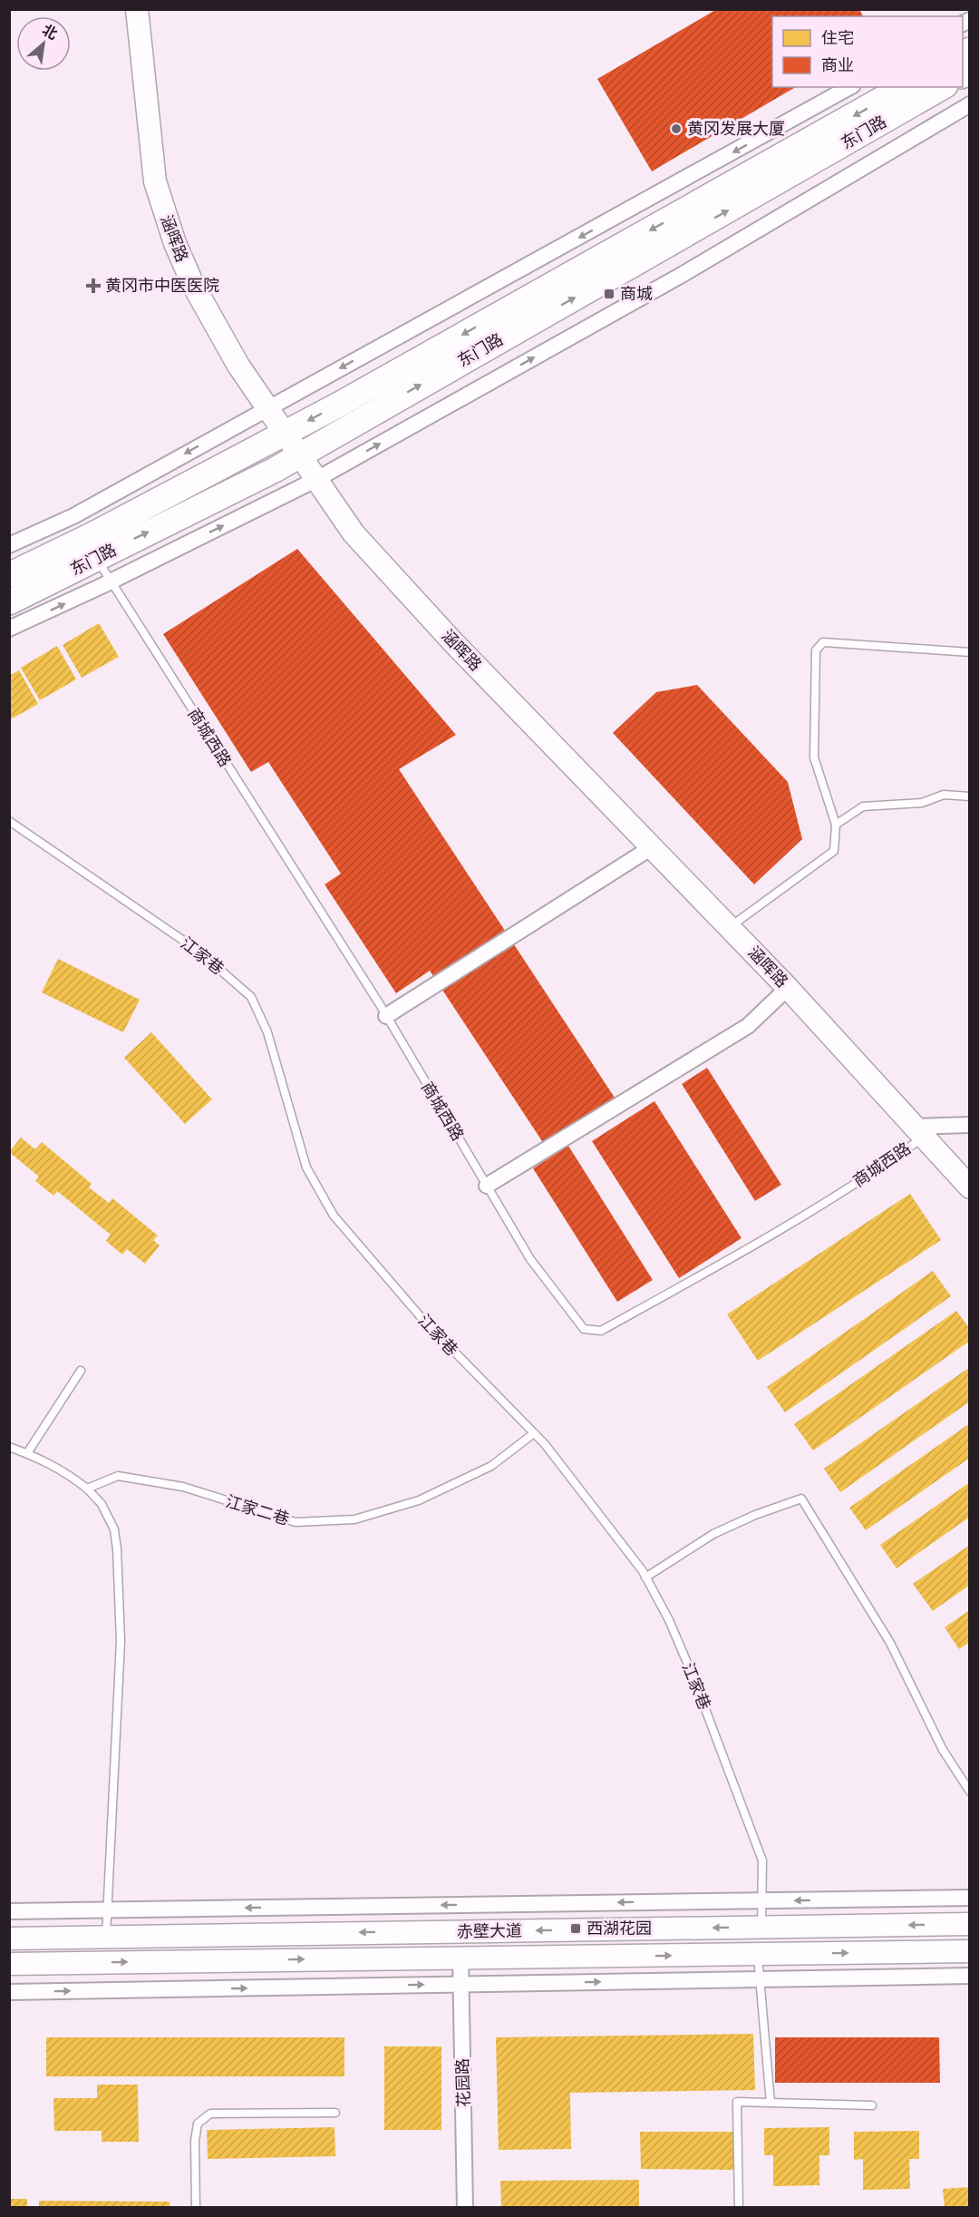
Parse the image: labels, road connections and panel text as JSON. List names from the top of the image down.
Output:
{
  "streets": {
    "main road": ["东门路", "涵晖路", "赤壁大道"],
    "street": ["花园路"],
    "lane": ["商城西路", "江家巷", "江家二巷"]
  },
  "crossings": [
    ["东门路", "涵晖路"],
    ["东门路", "商城西路"],
    ["涵晖路", "商城西路"],
    ["江家巷", "江家二巷"],
    ["江家巷", "赤壁大道"],
    ["赤壁大道", "花园路"]
  ],
  "places": {
    "other": ["黄冈发展大厦"],
    "health": ["黄冈市中医医院"],
    "transit": ["商城", "西湖花园"]
  },
  "legend": ["住宅", "商业"],
  "north": "top right"
}
